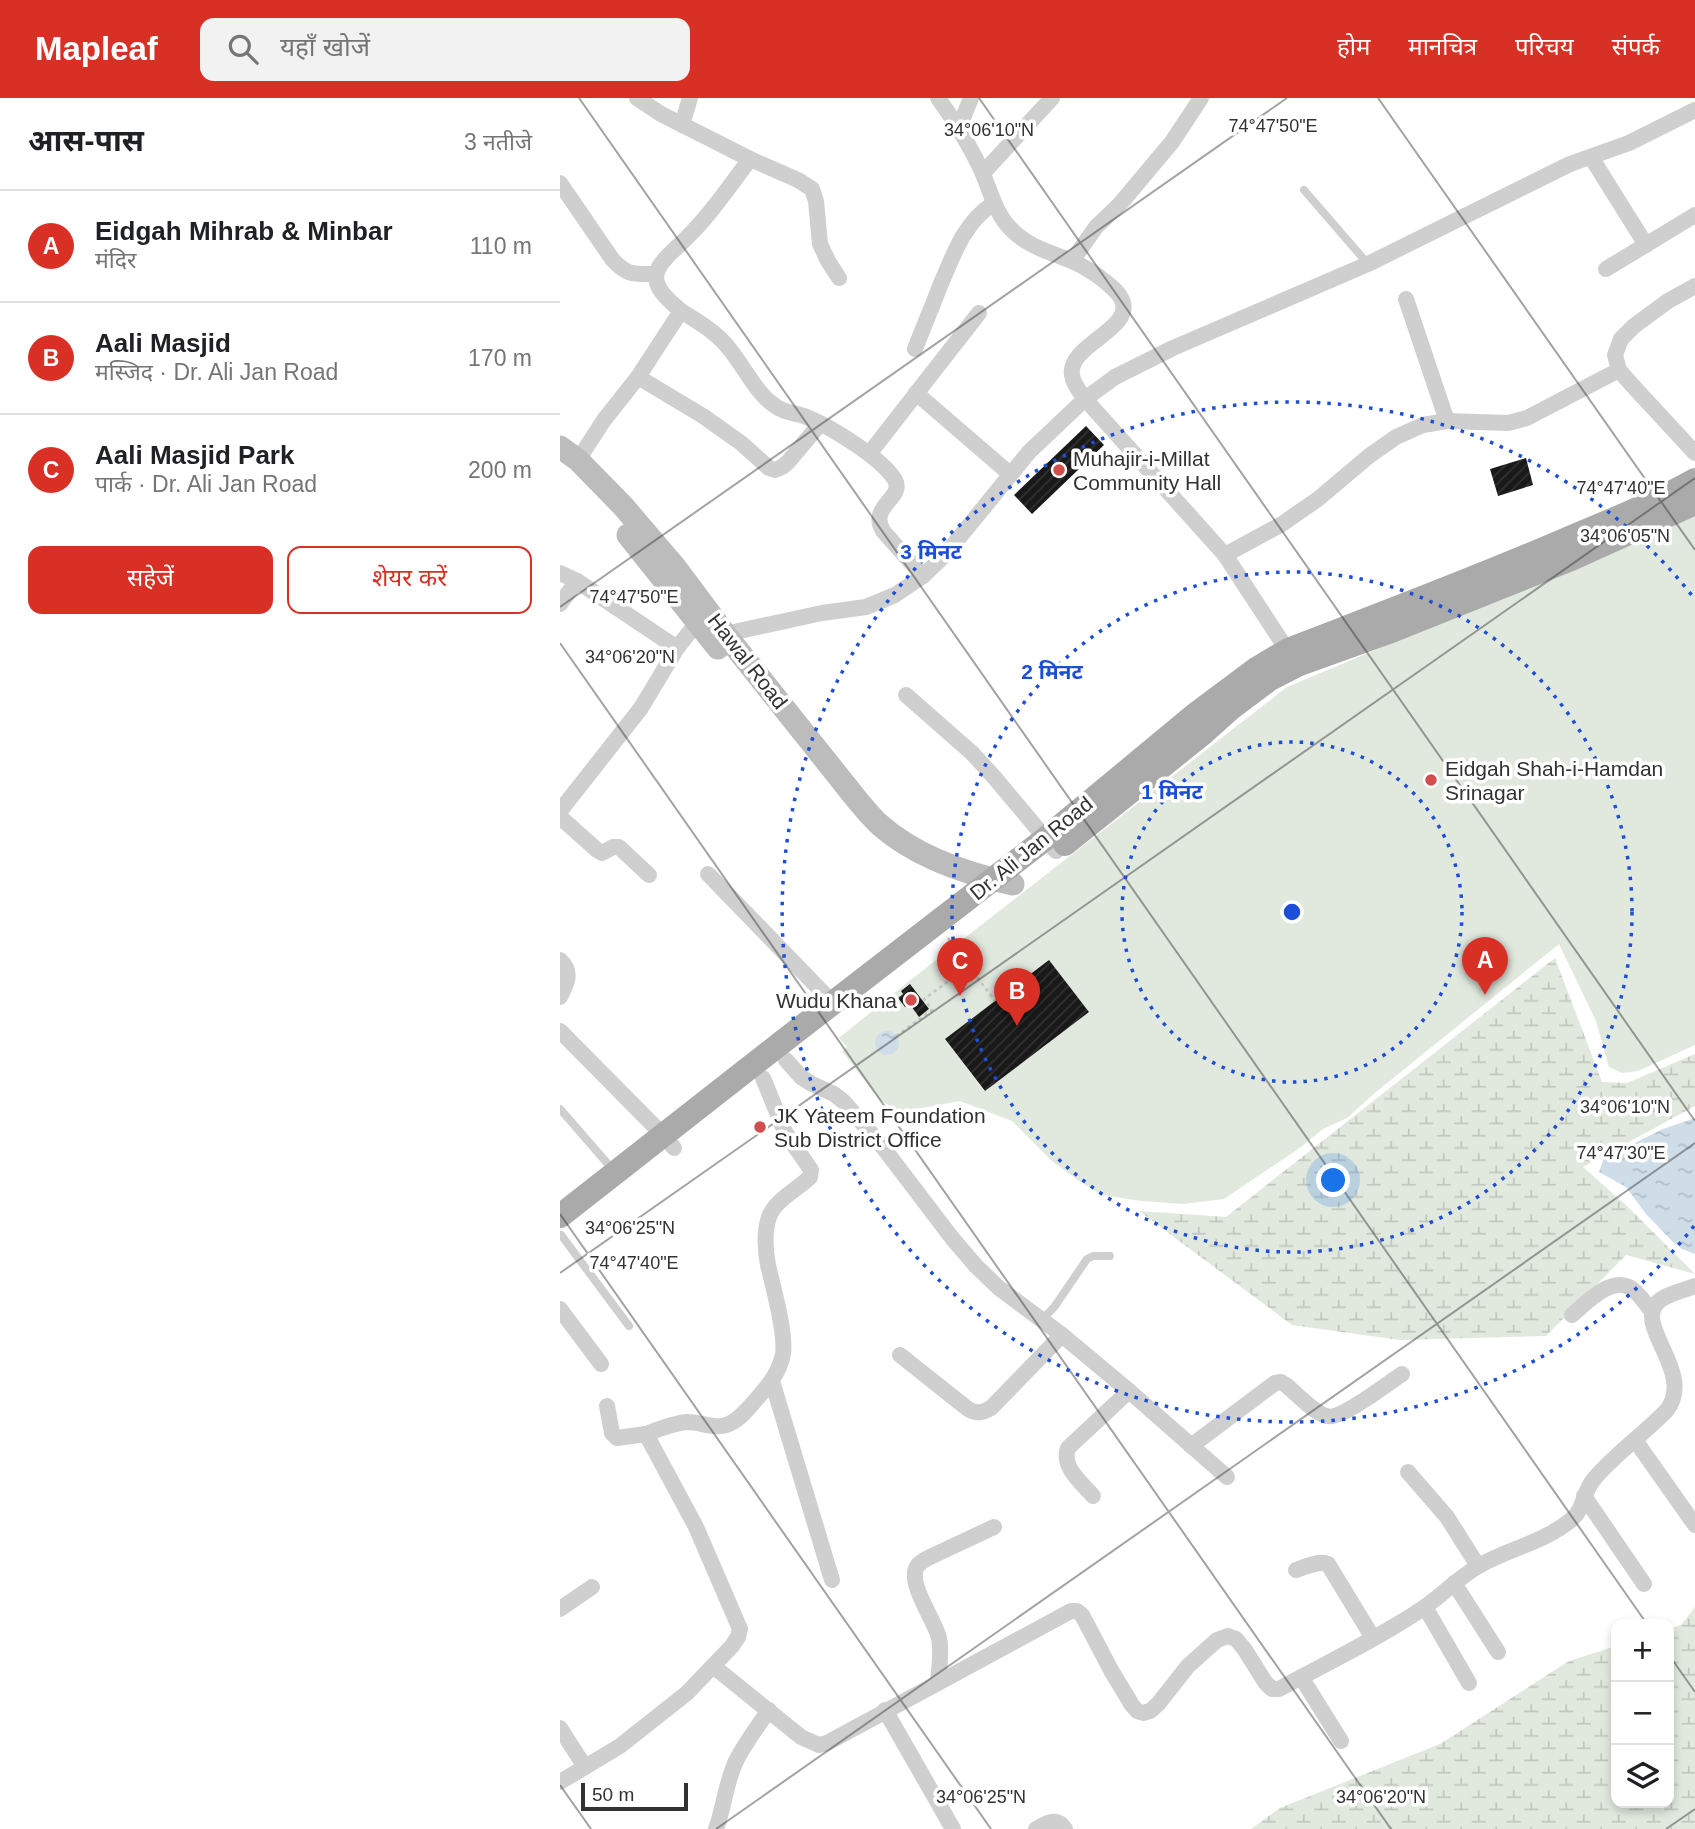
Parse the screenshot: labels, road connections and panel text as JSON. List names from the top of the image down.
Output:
{
  "streets": {
    "main road": ["Hawal Road", "Dr. Ali Jan Road"]
  },
  "crossings": [
    ["Hawal Road", "Dr. Ali Jan Road"]
  ],
  "places": [
    "Muhajir-i-Millat Community Hall",
    "Eidgah Shah-i-Hamdan Srinagar",
    "Wudu Khana",
    "JK Yateem Foundation Sub District Office"
  ],
  "scale_bar": "50 m",
  "page": {
    "header": "Mapleaf",
    "search": "यहाँ खोजें",
    "nav": [
      "होम",
      "मानचित्र",
      "परिचय",
      "संपर्क"
    ],
    "heading": ["आस-पास", "3 नतीजे"],
    "list": [
      {
        "mark": "A",
        "name": "Eidgah Mihrab & Minbar",
        "note": "मंदिर",
        "value": "110 m"
      },
      {
        "mark": "B",
        "name": "Aali Masjid",
        "note": "मस्जिद · Dr. Ali Jan Road",
        "value": "170 m"
      },
      {
        "mark": "C",
        "name": "Aali Masjid Park",
        "note": "पार्क · Dr. Ali Jan Road",
        "value": "200 m"
      }
    ],
    "buttons": ["सहेजें", "शेयर करें"],
    "pins": ["A", "C", "B"],
    "map_buttons": ["+", "−"],
    "scale": "50 m"
  },
  "coordinates": [
    "74°47'50\"E",
    "34°06'10\"N",
    "74°47'40\"E",
    "34°06'05\"N",
    "34°06'20\"N",
    "74°47'30\"E",
    "34°06'25\"N"
  ],
  "rings": ["3 मिनट", "2 मिनट", "1 मिनट"]
}
